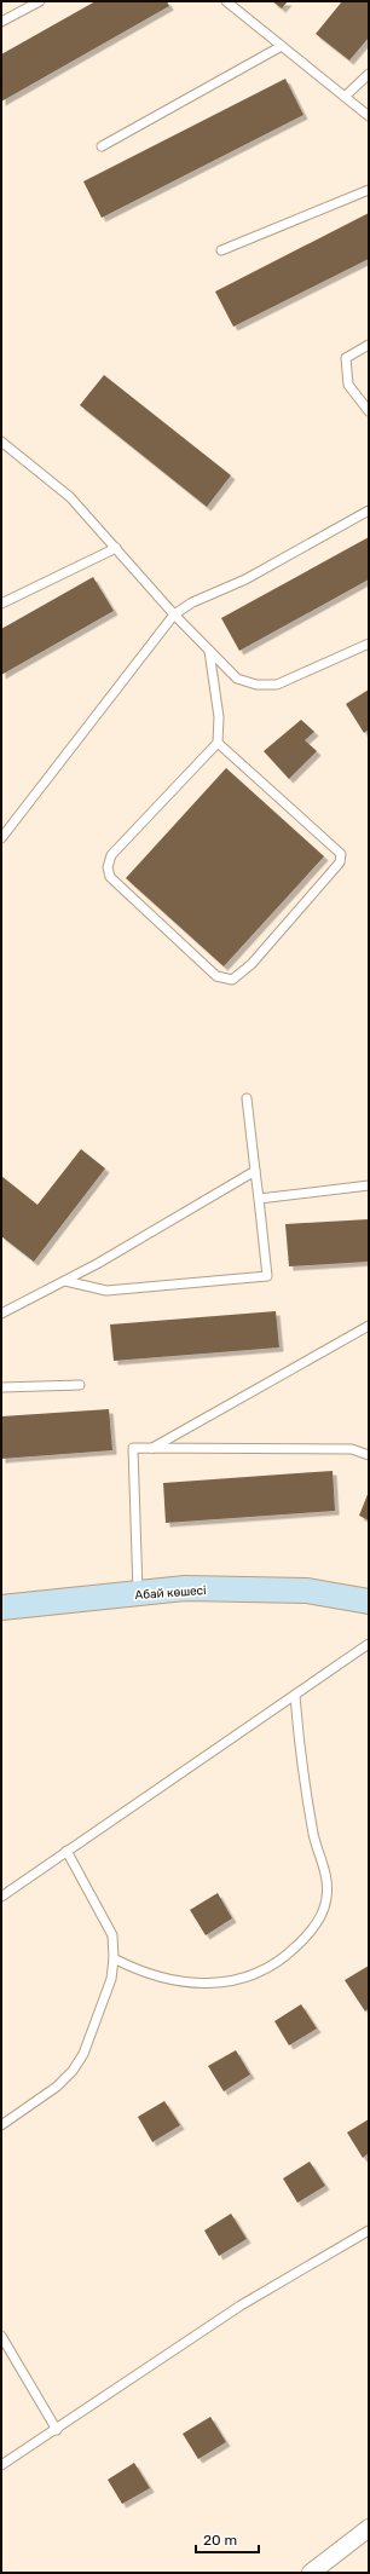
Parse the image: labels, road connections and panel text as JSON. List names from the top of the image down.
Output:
{
  "streets": {
    "street": ["Абай көшесі"]
  },
  "scale_bar": "20 m"
}
